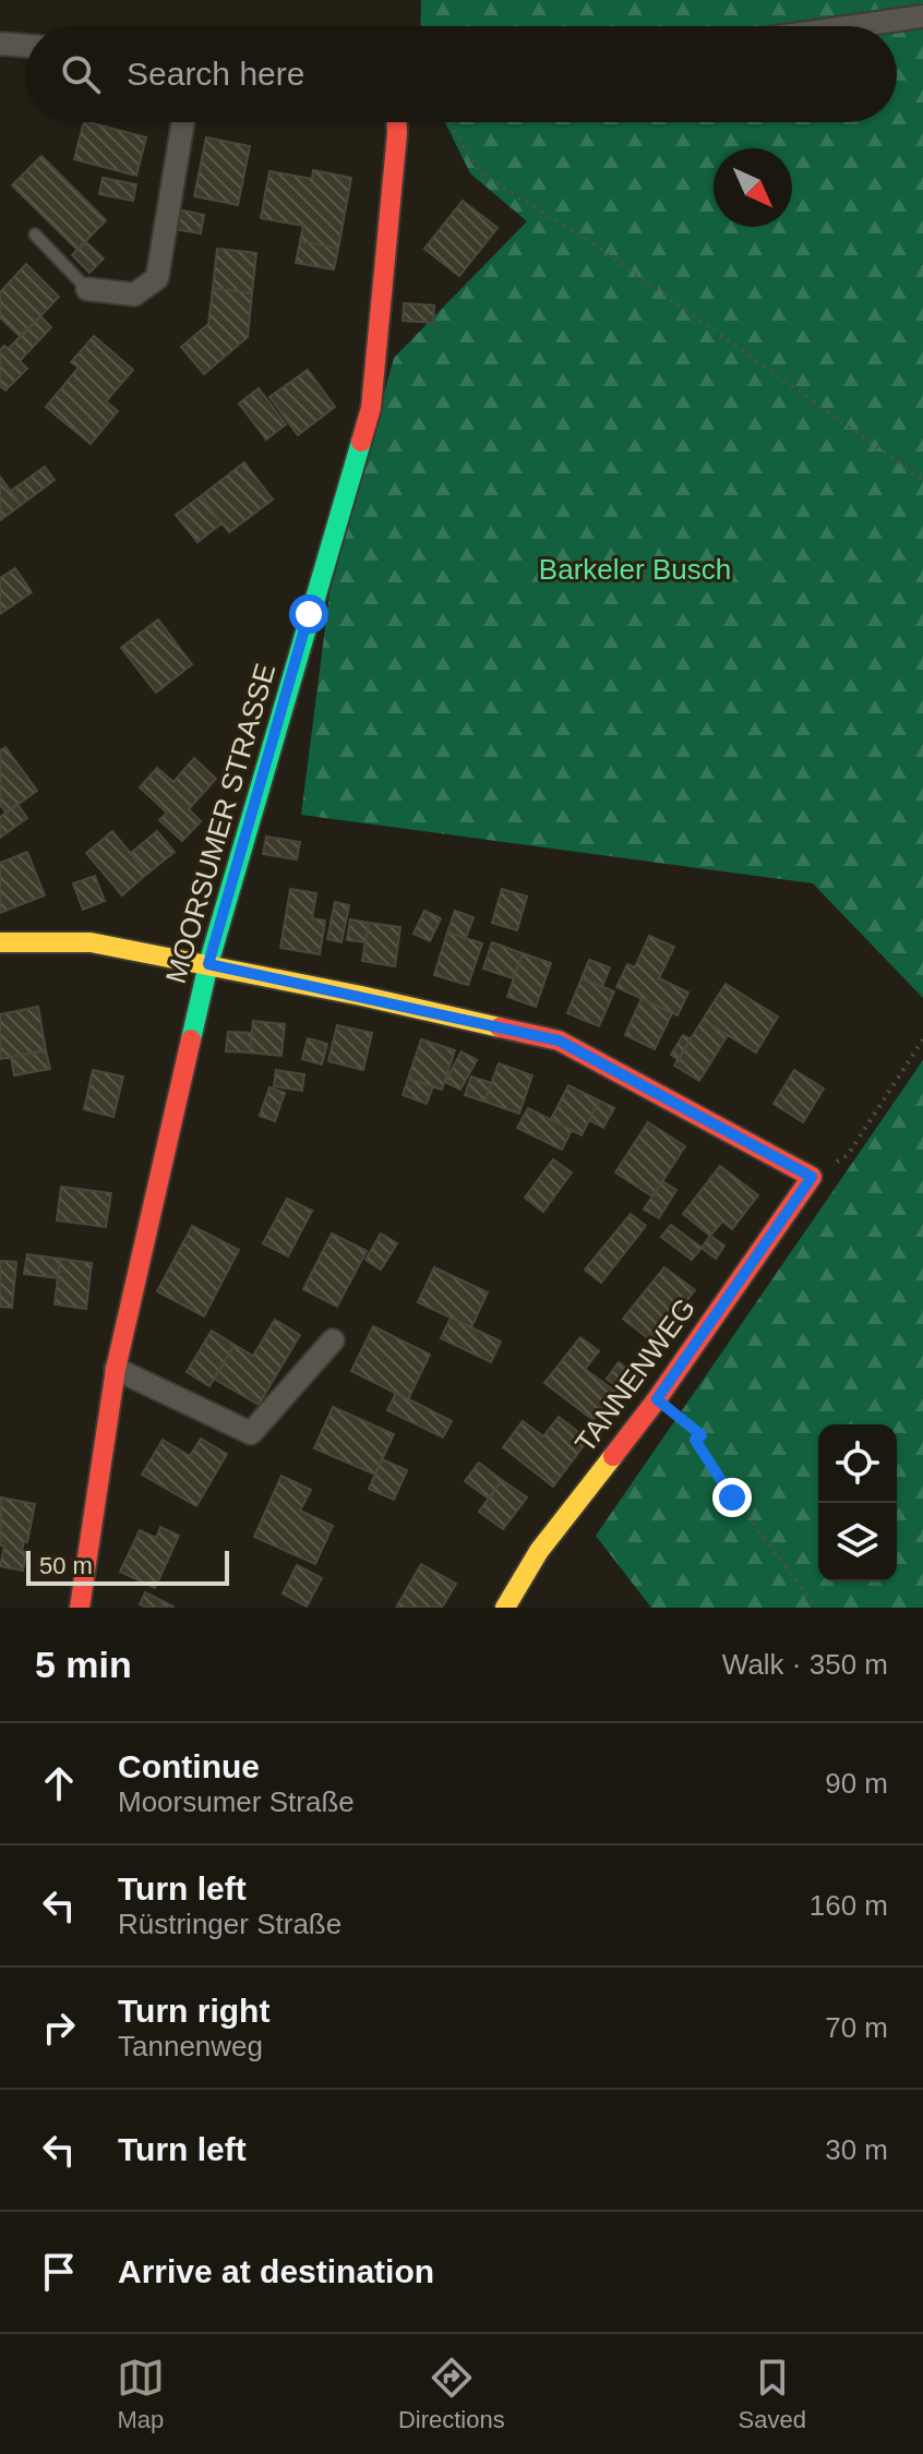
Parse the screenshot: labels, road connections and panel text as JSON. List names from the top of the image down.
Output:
{
  "streets": {
    "street": ["MOORSUMER STRASSE", "TANNENWEG"]
  },
  "parks": ["Barkeler Busch"],
  "scale_bar": "50 m",
  "north": "bottom right",
  "page": {
    "search": "Search here",
    "scale": "50 m",
    "heading": ["5 min", "Walk · 350 m"],
    "list": [
      ["Continue", "Moorsumer Straße", "90 m"],
      ["Turn left", "Rüstringer Straße", "160 m"],
      ["Turn right", "Tannenweg", "70 m"],
      ["Turn left", "30 m"],
      "Arrive at destination"
    ],
    "nav": ["Map", "Directions", "Saved"]
  }
}
